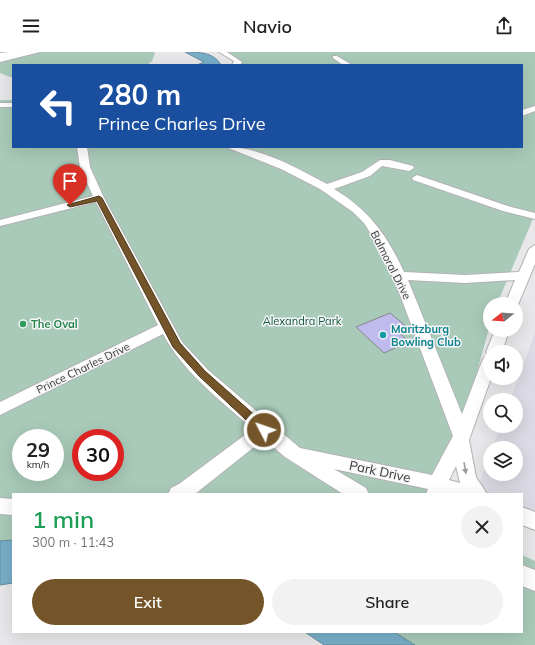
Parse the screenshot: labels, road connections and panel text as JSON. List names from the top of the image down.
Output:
{
  "streets": {
    "street": ["Balmoral Drive", "Prince Charles Drive", "Park Drive"]
  },
  "crossings": [
    ["Prince Charles Drive", "Park Drive"]
  ],
  "parks": ["Alexandra Park"],
  "places": ["The Oval", "Maritzburg Bowling Club"],
  "north": "left",
  "page": {
    "header": "Navio",
    "turn": ["280 m", "Prince Charles Drive"],
    "speed": "29 km/h",
    "limit": "30",
    "heading": ["1 min", "300 m · 11:43"],
    "buttons": ["Exit", "Share"]
  }
}
